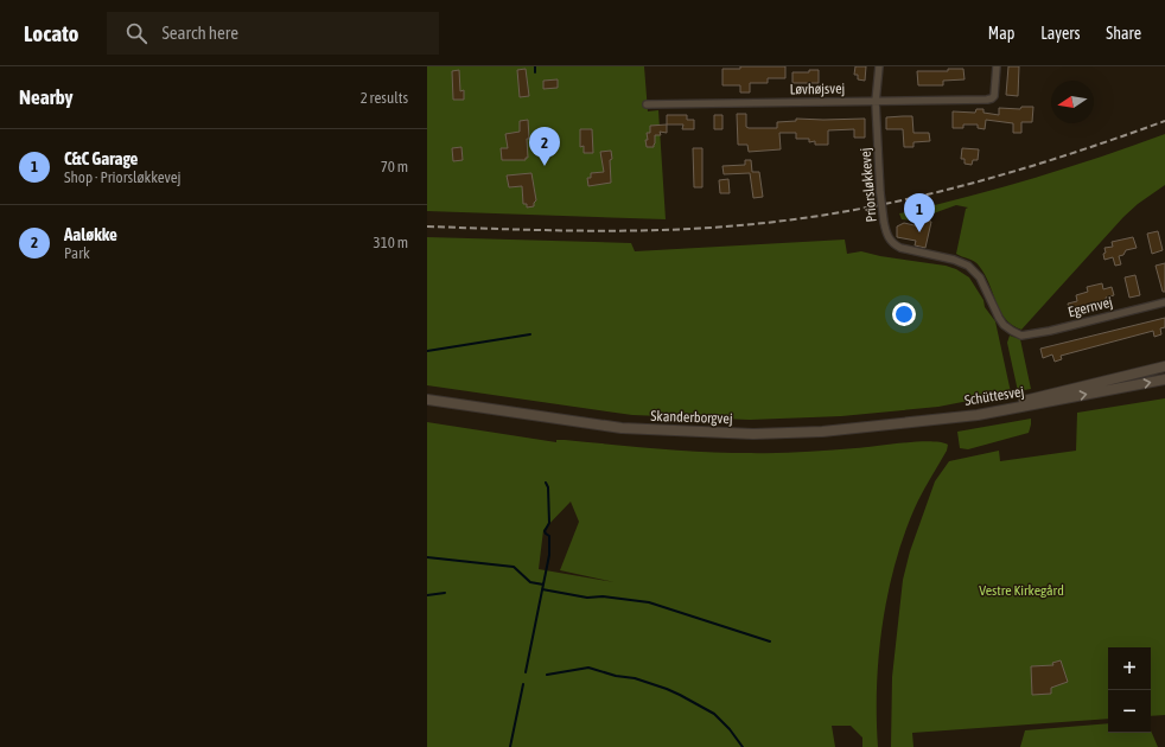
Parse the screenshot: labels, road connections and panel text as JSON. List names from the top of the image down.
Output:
{
  "streets": {
    "main road": ["Schüttesvej", "Skanderborgvej"],
    "street": ["Løvhøjsvej", "Priorsløkkevej", "Egernvej"]
  },
  "crossings": [
    ["Løvhøjsvej", "Priorsløkkevej"],
    ["Priorsløkkevej", "Egernvej"],
    ["Schüttesvej", "Skanderborgvej"]
  ],
  "parks": ["Vestre Kirkegård"],
  "north": "left",
  "page": {
    "header": "Locato",
    "search": "Search here",
    "nav": ["Map", "Layers", "Share"],
    "heading": ["Nearby", "2 results"],
    "pins": ["2", "1"],
    "list": [
      {
        "mark": "1",
        "name": "C&C Garage",
        "note": "Shop · Priorsløkkevej",
        "value": "70 m"
      },
      {
        "mark": "2",
        "name": "Aaløkke",
        "note": "Park",
        "value": "310 m"
      }
    ],
    "map_buttons": ["+", "−"]
  }
}
